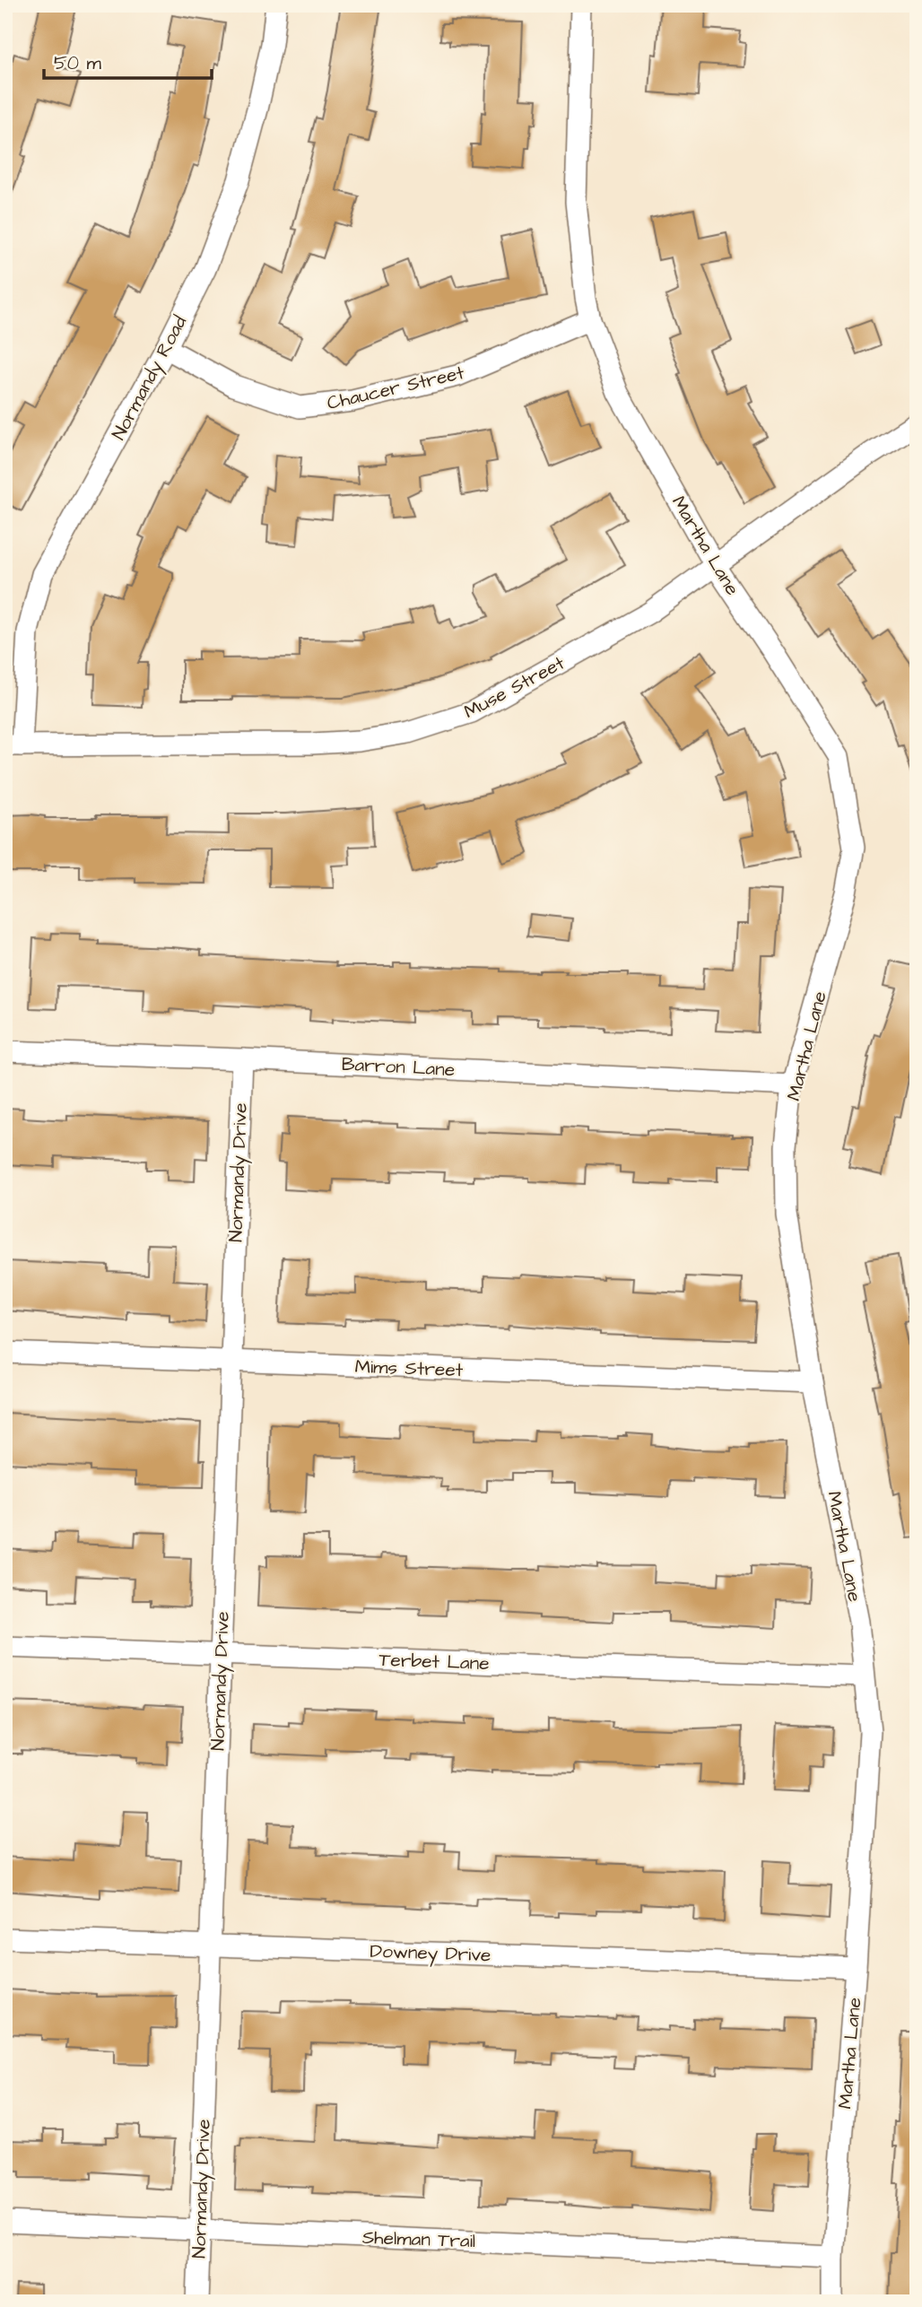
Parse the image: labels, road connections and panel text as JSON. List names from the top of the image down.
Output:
{
  "streets": {
    "street": [
      "Normandy Road",
      "Chaucer Street",
      "Martha Lane",
      "Muse Street",
      "Barron Lane",
      "Normandy Drive",
      "Mims Street",
      "Terbet Lane",
      "Downey Drive",
      "Shelman Trail"
    ]
  },
  "crossings": [
    ["Normandy Road", "Chaucer Street"],
    ["Normandy Road", "Muse Street"],
    ["Chaucer Street", "Martha Lane"],
    ["Martha Lane", "Muse Street"],
    ["Martha Lane", "Barron Lane"],
    ["Martha Lane", "Mims Street"],
    ["Martha Lane", "Terbet Lane"],
    ["Martha Lane", "Downey Drive"],
    ["Martha Lane", "Shelman Trail"],
    ["Barron Lane", "Normandy Drive"],
    ["Normandy Drive", "Mims Street"],
    ["Normandy Drive", "Terbet Lane"],
    ["Normandy Drive", "Downey Drive"],
    ["Normandy Drive", "Shelman Trail"]
  ],
  "scale_bar": "50 m"
}
